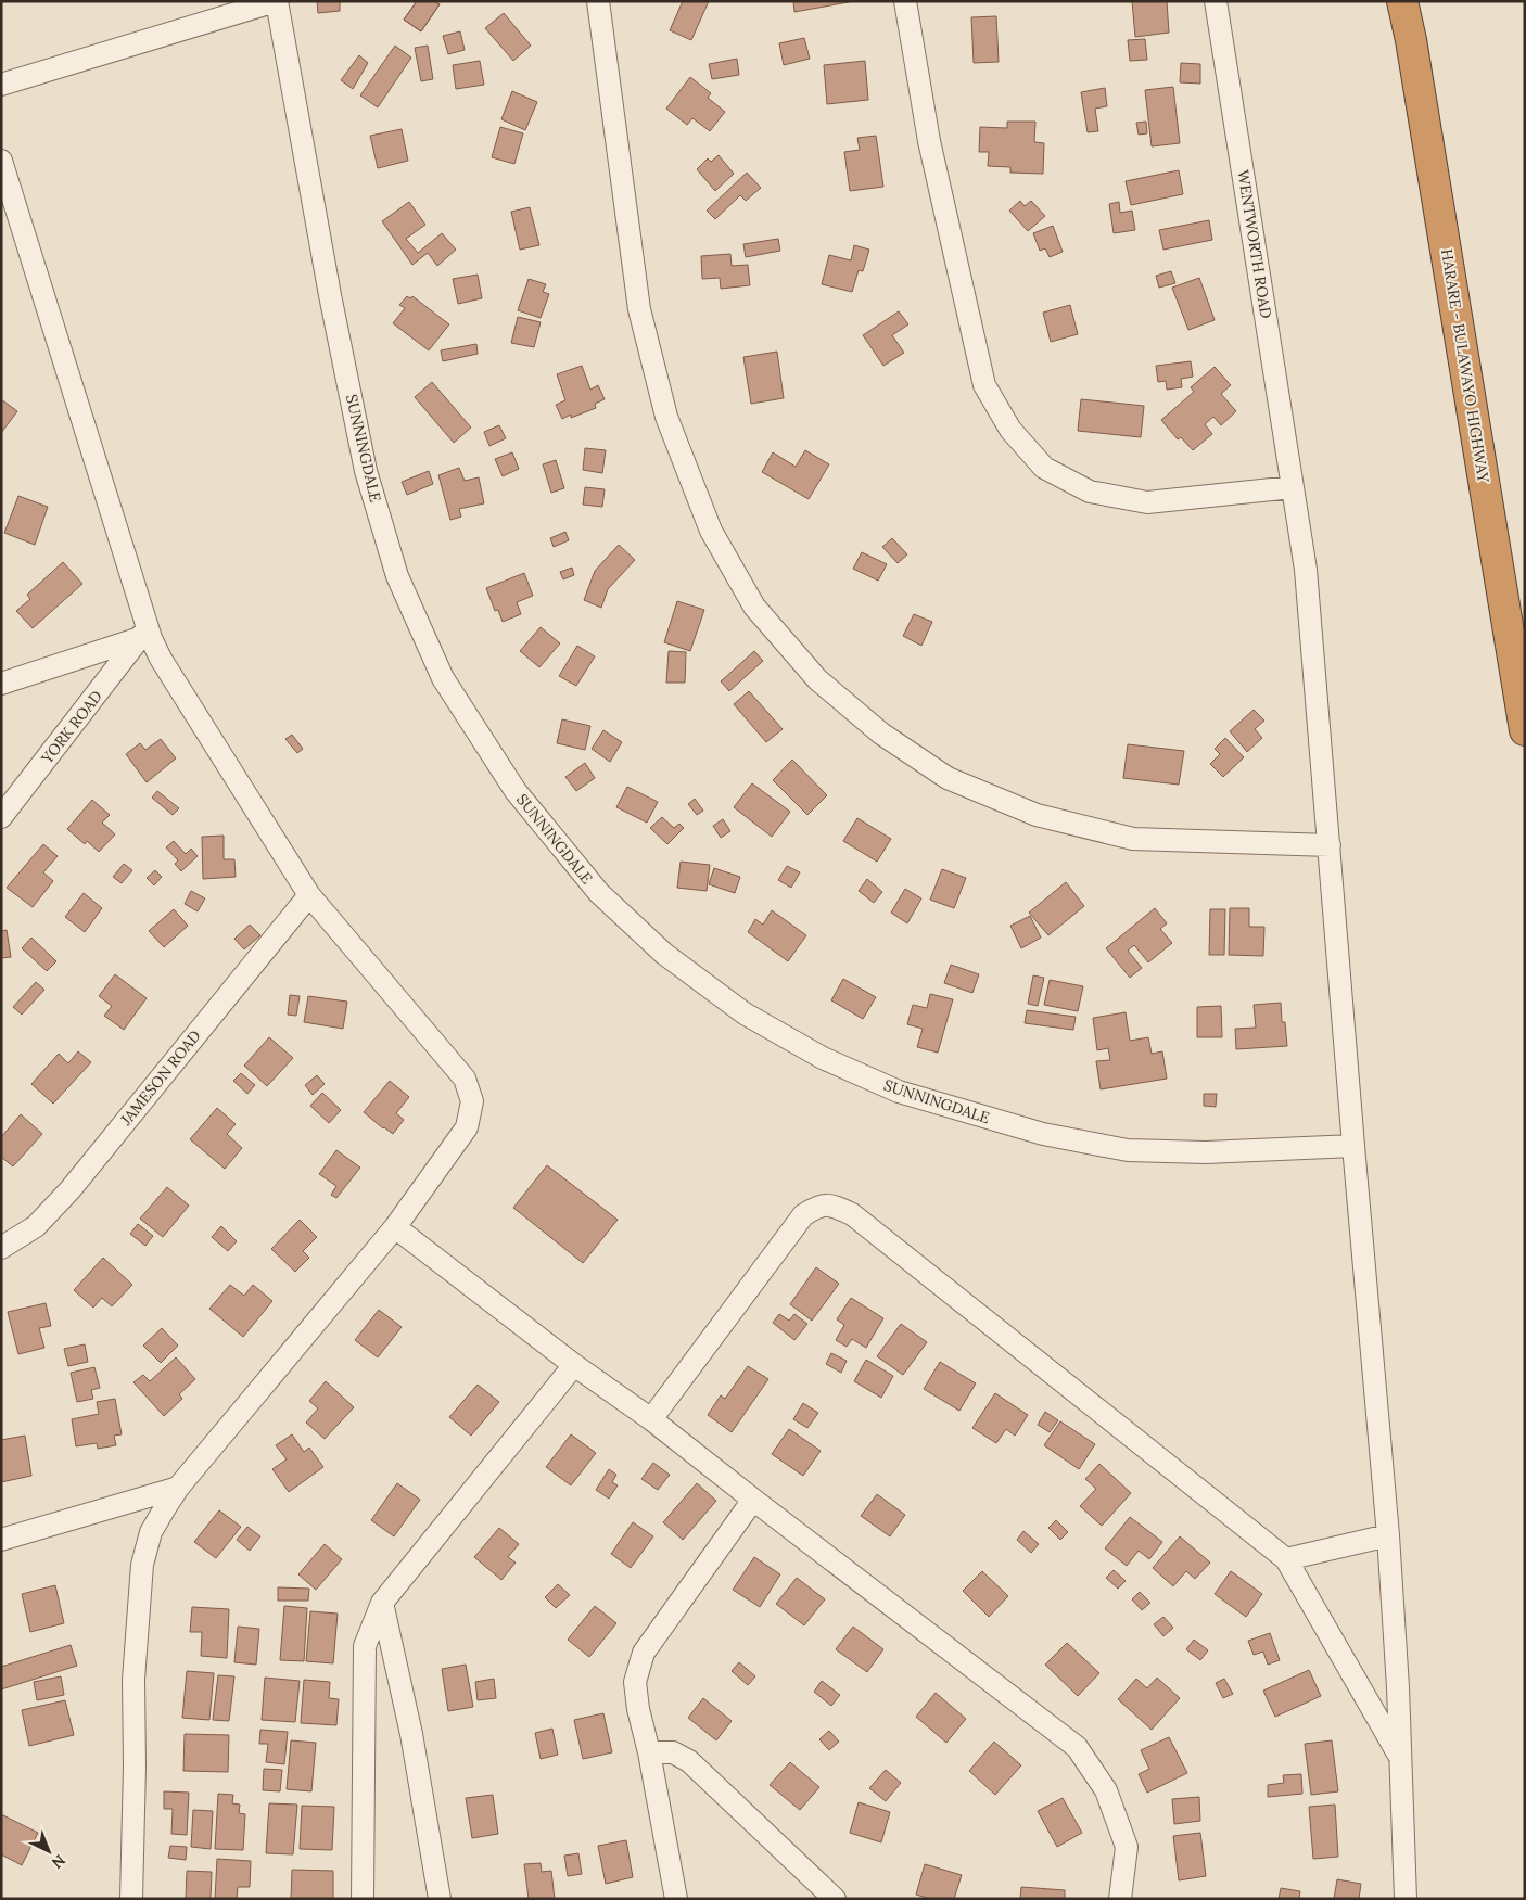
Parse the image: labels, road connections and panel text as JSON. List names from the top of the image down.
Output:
{
  "streets": {
    "highway": ["HARARE - BULAWAYO HIGHWAY"],
    "street": [
      "WENTWORTH ROAD",
      "SUNNINGDALE",
      "YORK ROAD",
      "JAMESON ROAD"
    ]
  },
  "crossings": [
    ["WENTWORTH ROAD", "SUNNINGDALE"]
  ],
  "north": "bottom right"
}
